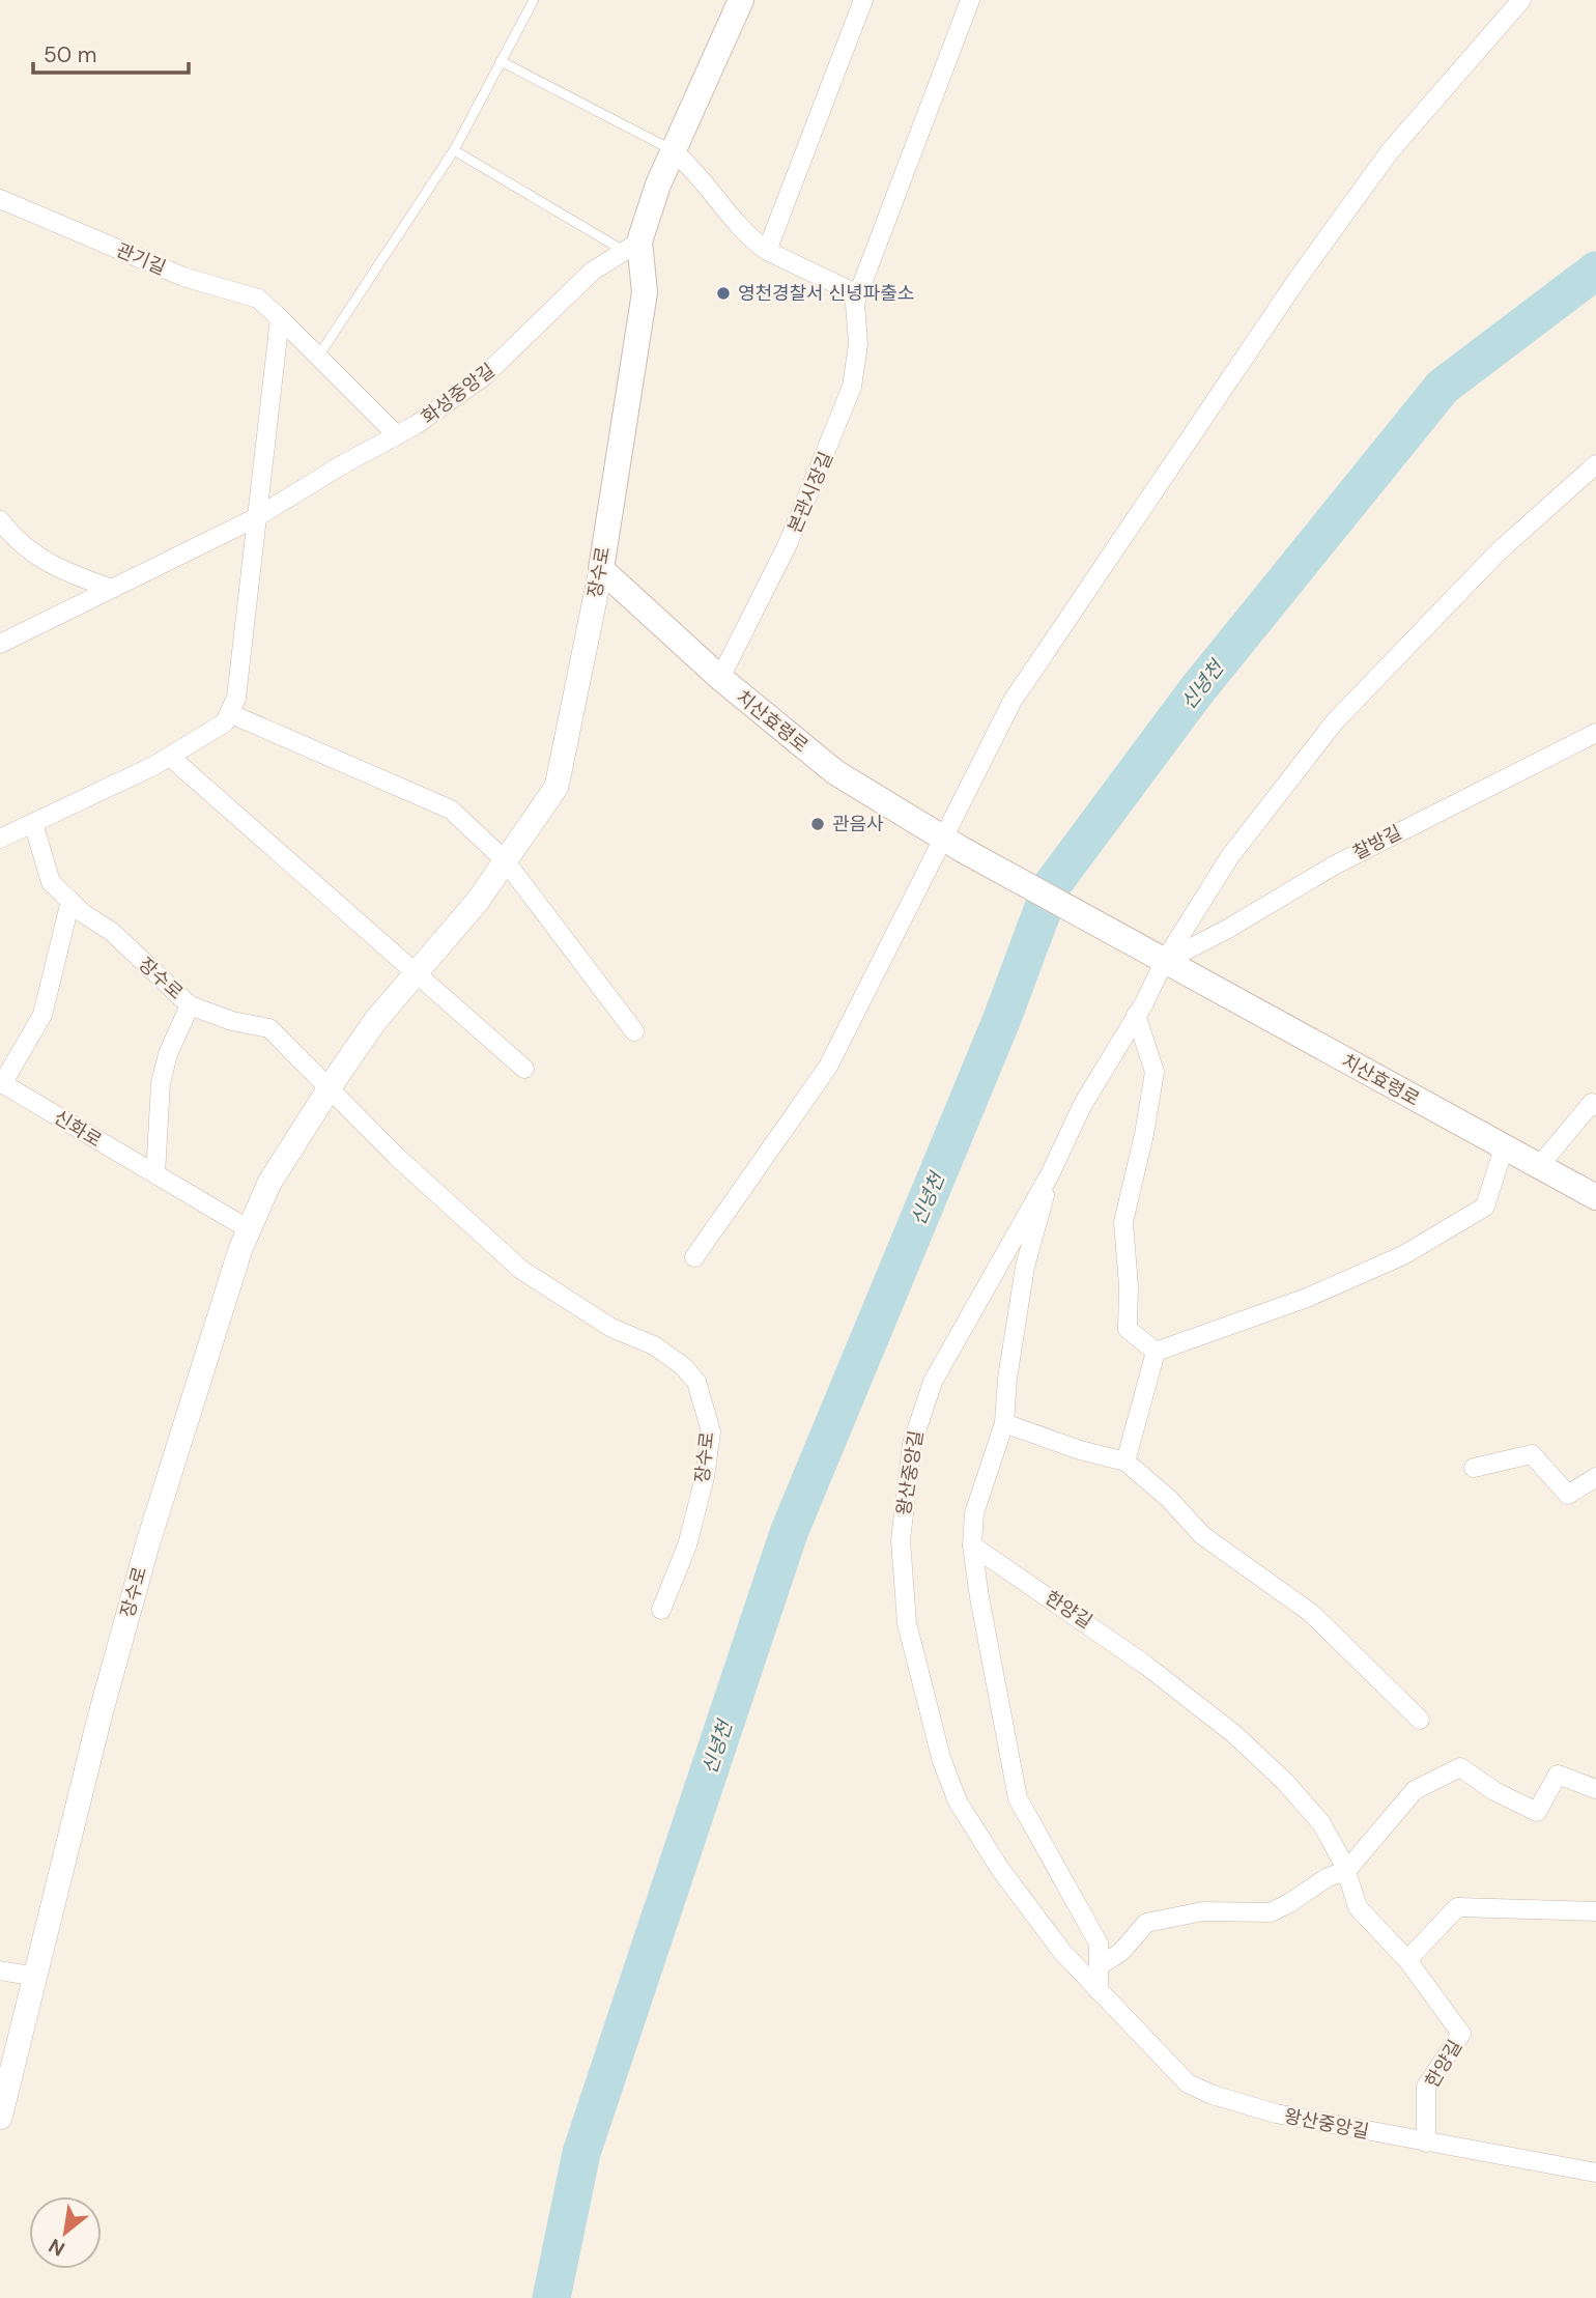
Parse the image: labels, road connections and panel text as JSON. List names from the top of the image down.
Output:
{
  "streets": {
    "main road": ["장수로", "치산효령로"],
    "street": [
      "관기길",
      "화성중앙길",
      "본관시장길",
      "찰방길",
      "신화로",
      "왕산중앙길",
      "한양길"
    ]
  },
  "crossings": [
    ["관기길", "화성중앙길"],
    ["화성중앙길", "장수로"],
    ["본관시장길", "치산효령로"],
    ["장수로", "치산효령로"],
    ["장수로", "신화로"],
    ["치산효령로", "찰방길"],
    ["치산효령로", "왕산중앙길"],
    ["찰방길", "왕산중앙길"],
    ["왕산중앙길", "한양길"]
  ],
  "water": ["신녕천"],
  "places": ["영천경찰서 신녕파출소", "관음사"],
  "scale_bar": "50 m",
  "north": "bottom left"
}
